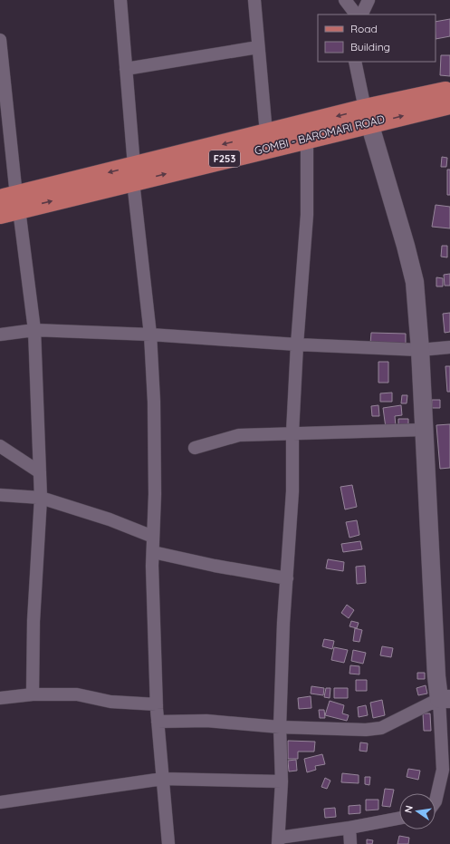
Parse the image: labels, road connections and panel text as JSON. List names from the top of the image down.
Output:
{
  "streets": {
    "main road": ["GOMBI - BAROMARI ROAD", "F253"]
  },
  "legend": ["Road", "Building"],
  "north": "left"
}
